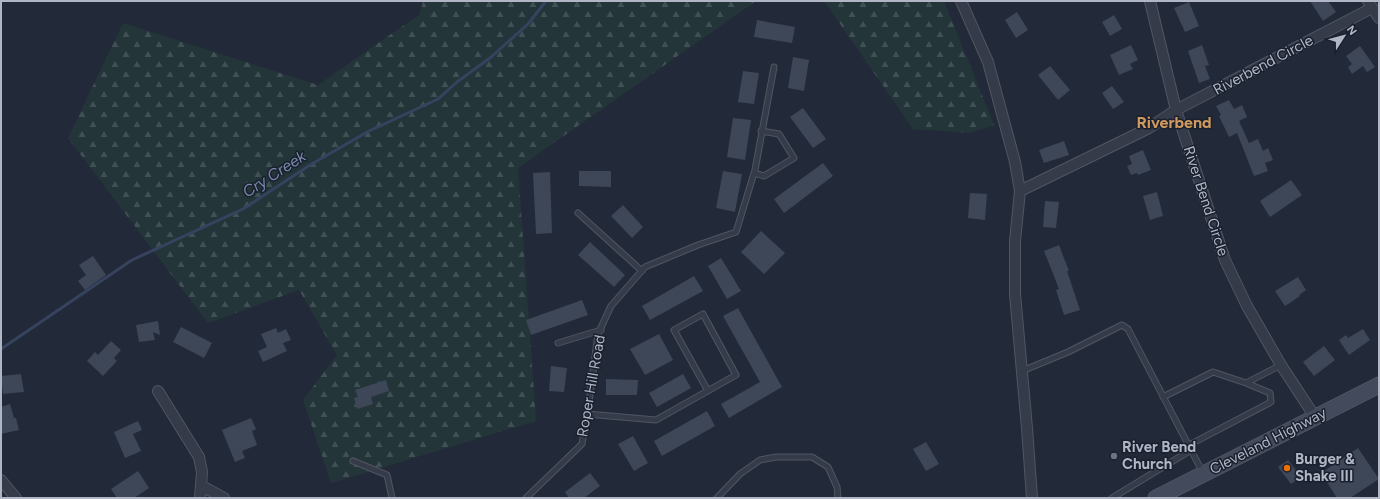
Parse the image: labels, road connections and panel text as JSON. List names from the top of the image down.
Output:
{
  "streets": {
    "main road": ["Cleveland Highway"],
    "street": ["Riverbend Circle", "River Bend Circle"],
    "lane": ["Roper Hill Road"]
  },
  "crossings": [
    ["Riverbend Circle", "River Bend Circle"],
    ["River Bend Circle", "Cleveland Highway"]
  ],
  "districts": ["Riverbend"],
  "water": ["Cry Creek"],
  "places": ["River Bend Church", "Burger & Shake III"],
  "north": "top right"
}
